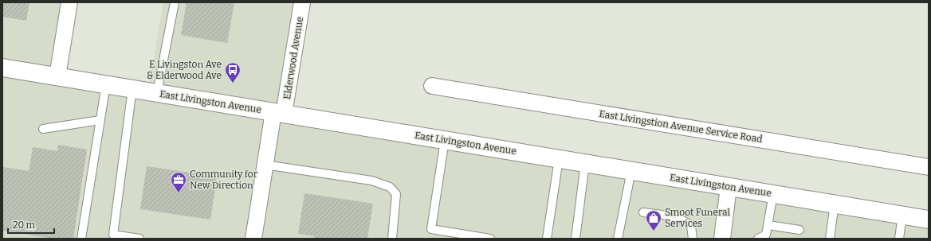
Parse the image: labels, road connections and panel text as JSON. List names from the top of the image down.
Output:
{
  "streets": {
    "main road": ["East Livingston Avenue"],
    "street": ["Elderwood Avenue", "East Livingstion Avenue Service Road"]
  },
  "crossings": [
    ["Elderwood Avenue", "East Livingston Avenue"]
  ],
  "places": {
    "bus stop": ["E Livingston Ave & Elderwood Ave"],
    "office": ["Community for New Direction"],
    "shop": ["Smoot Funeral Services"]
  },
  "scale_bar": "20 m"
}
